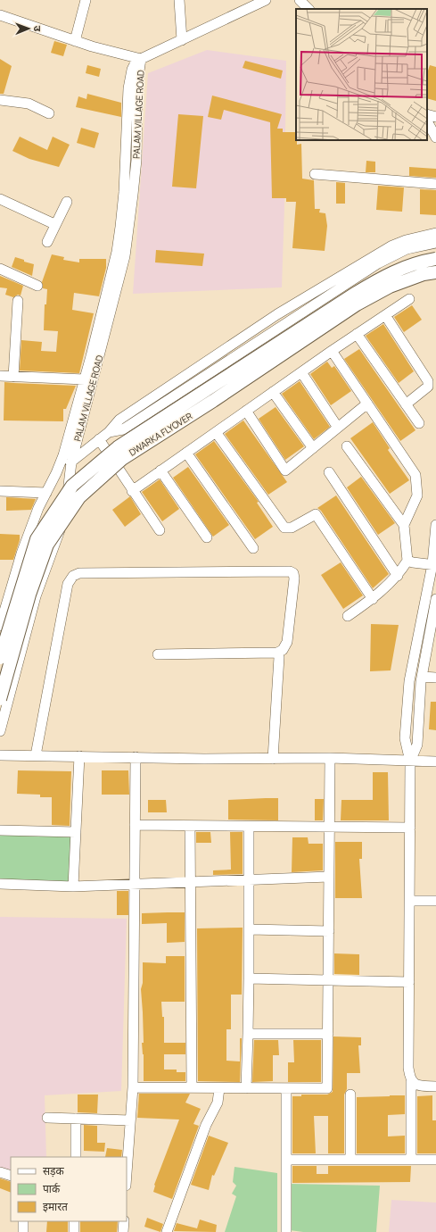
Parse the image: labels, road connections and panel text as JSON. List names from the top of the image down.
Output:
{
  "streets": {
    "main road": ["DWARKA FLYOVER"],
    "street": ["PALAM VILLAGE ROAD"]
  },
  "legend": ["सड़क", "पार्क", "इमारत"],
  "north": "right"
}
